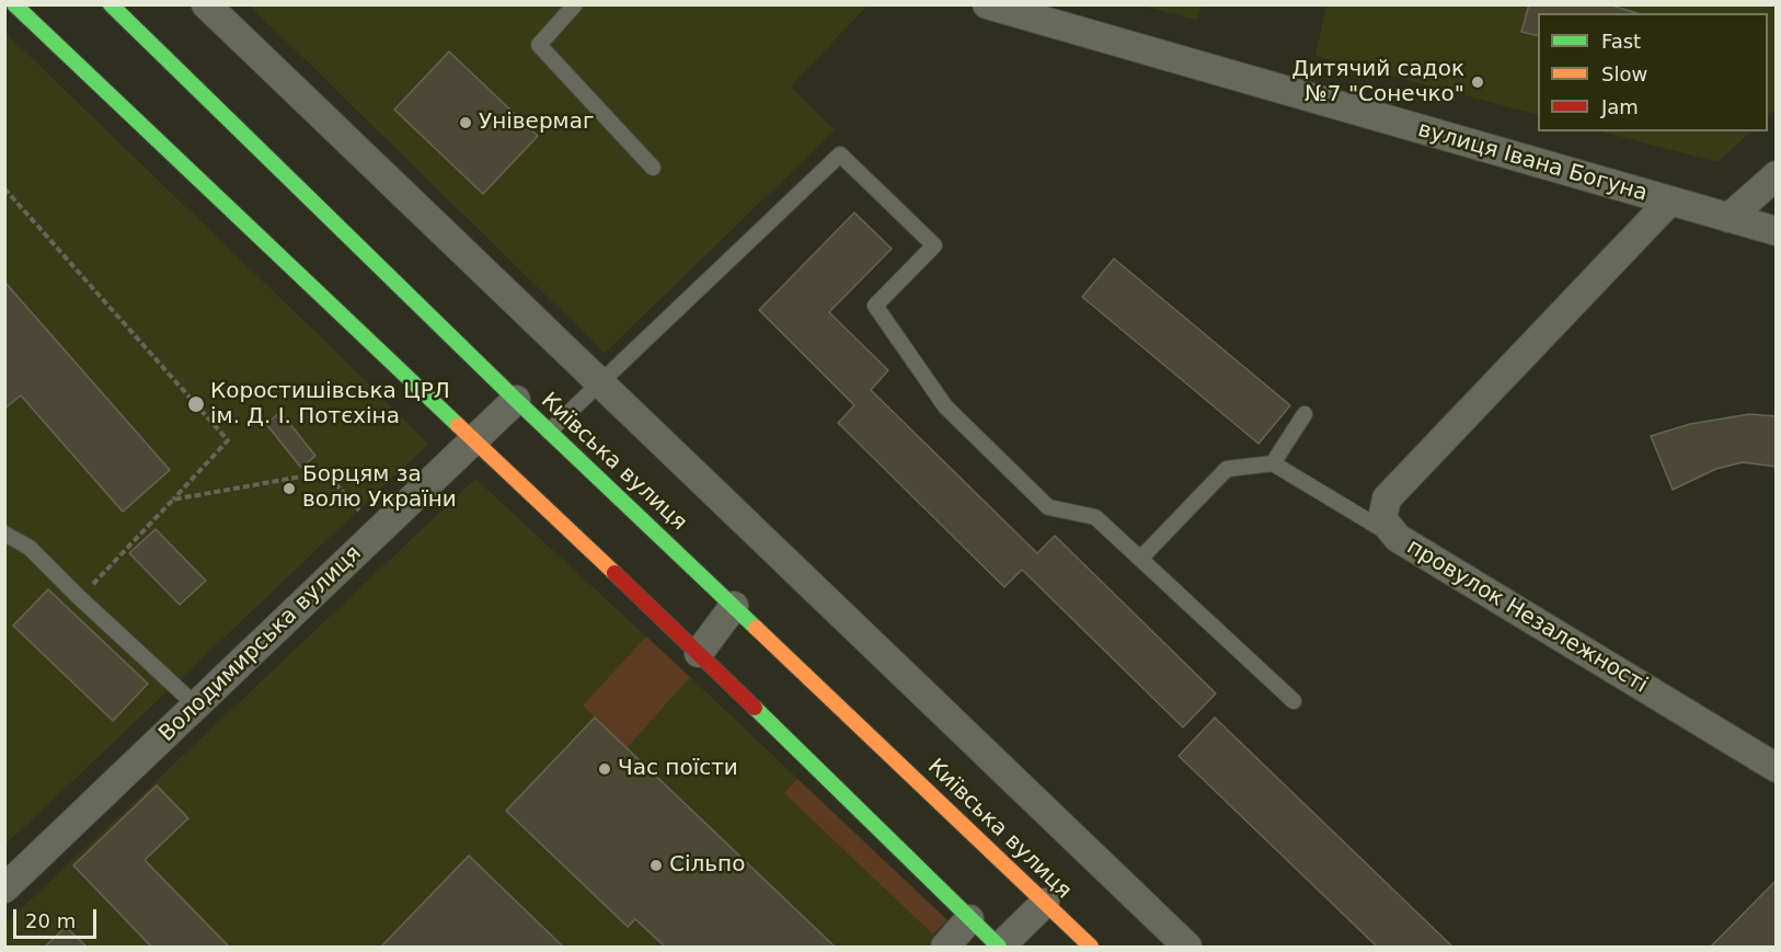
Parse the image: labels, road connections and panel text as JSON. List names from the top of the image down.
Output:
{
  "streets": {
    "street": [
      "вулиця Івана Богуна",
      "Київська вулиця",
      "провулок Незалежності",
      "Володимирська вулиця"
    ]
  },
  "crossings": [
    ["вулиця Івана Богуна", "провулок Незалежності"],
    ["Київська вулиця", "Володимирська вулиця"]
  ],
  "places": [
    "Дитячий садок №7 \"Сонечко\"",
    "Універмаг",
    "Коростишівська ЦРЛ ім. Д. І. Потєхіна",
    "Борцям за волю України",
    "Час поїсти",
    "Сільпо"
  ],
  "legend": ["Fast", "Slow", "Jam"],
  "scale_bar": "20 m"
}
